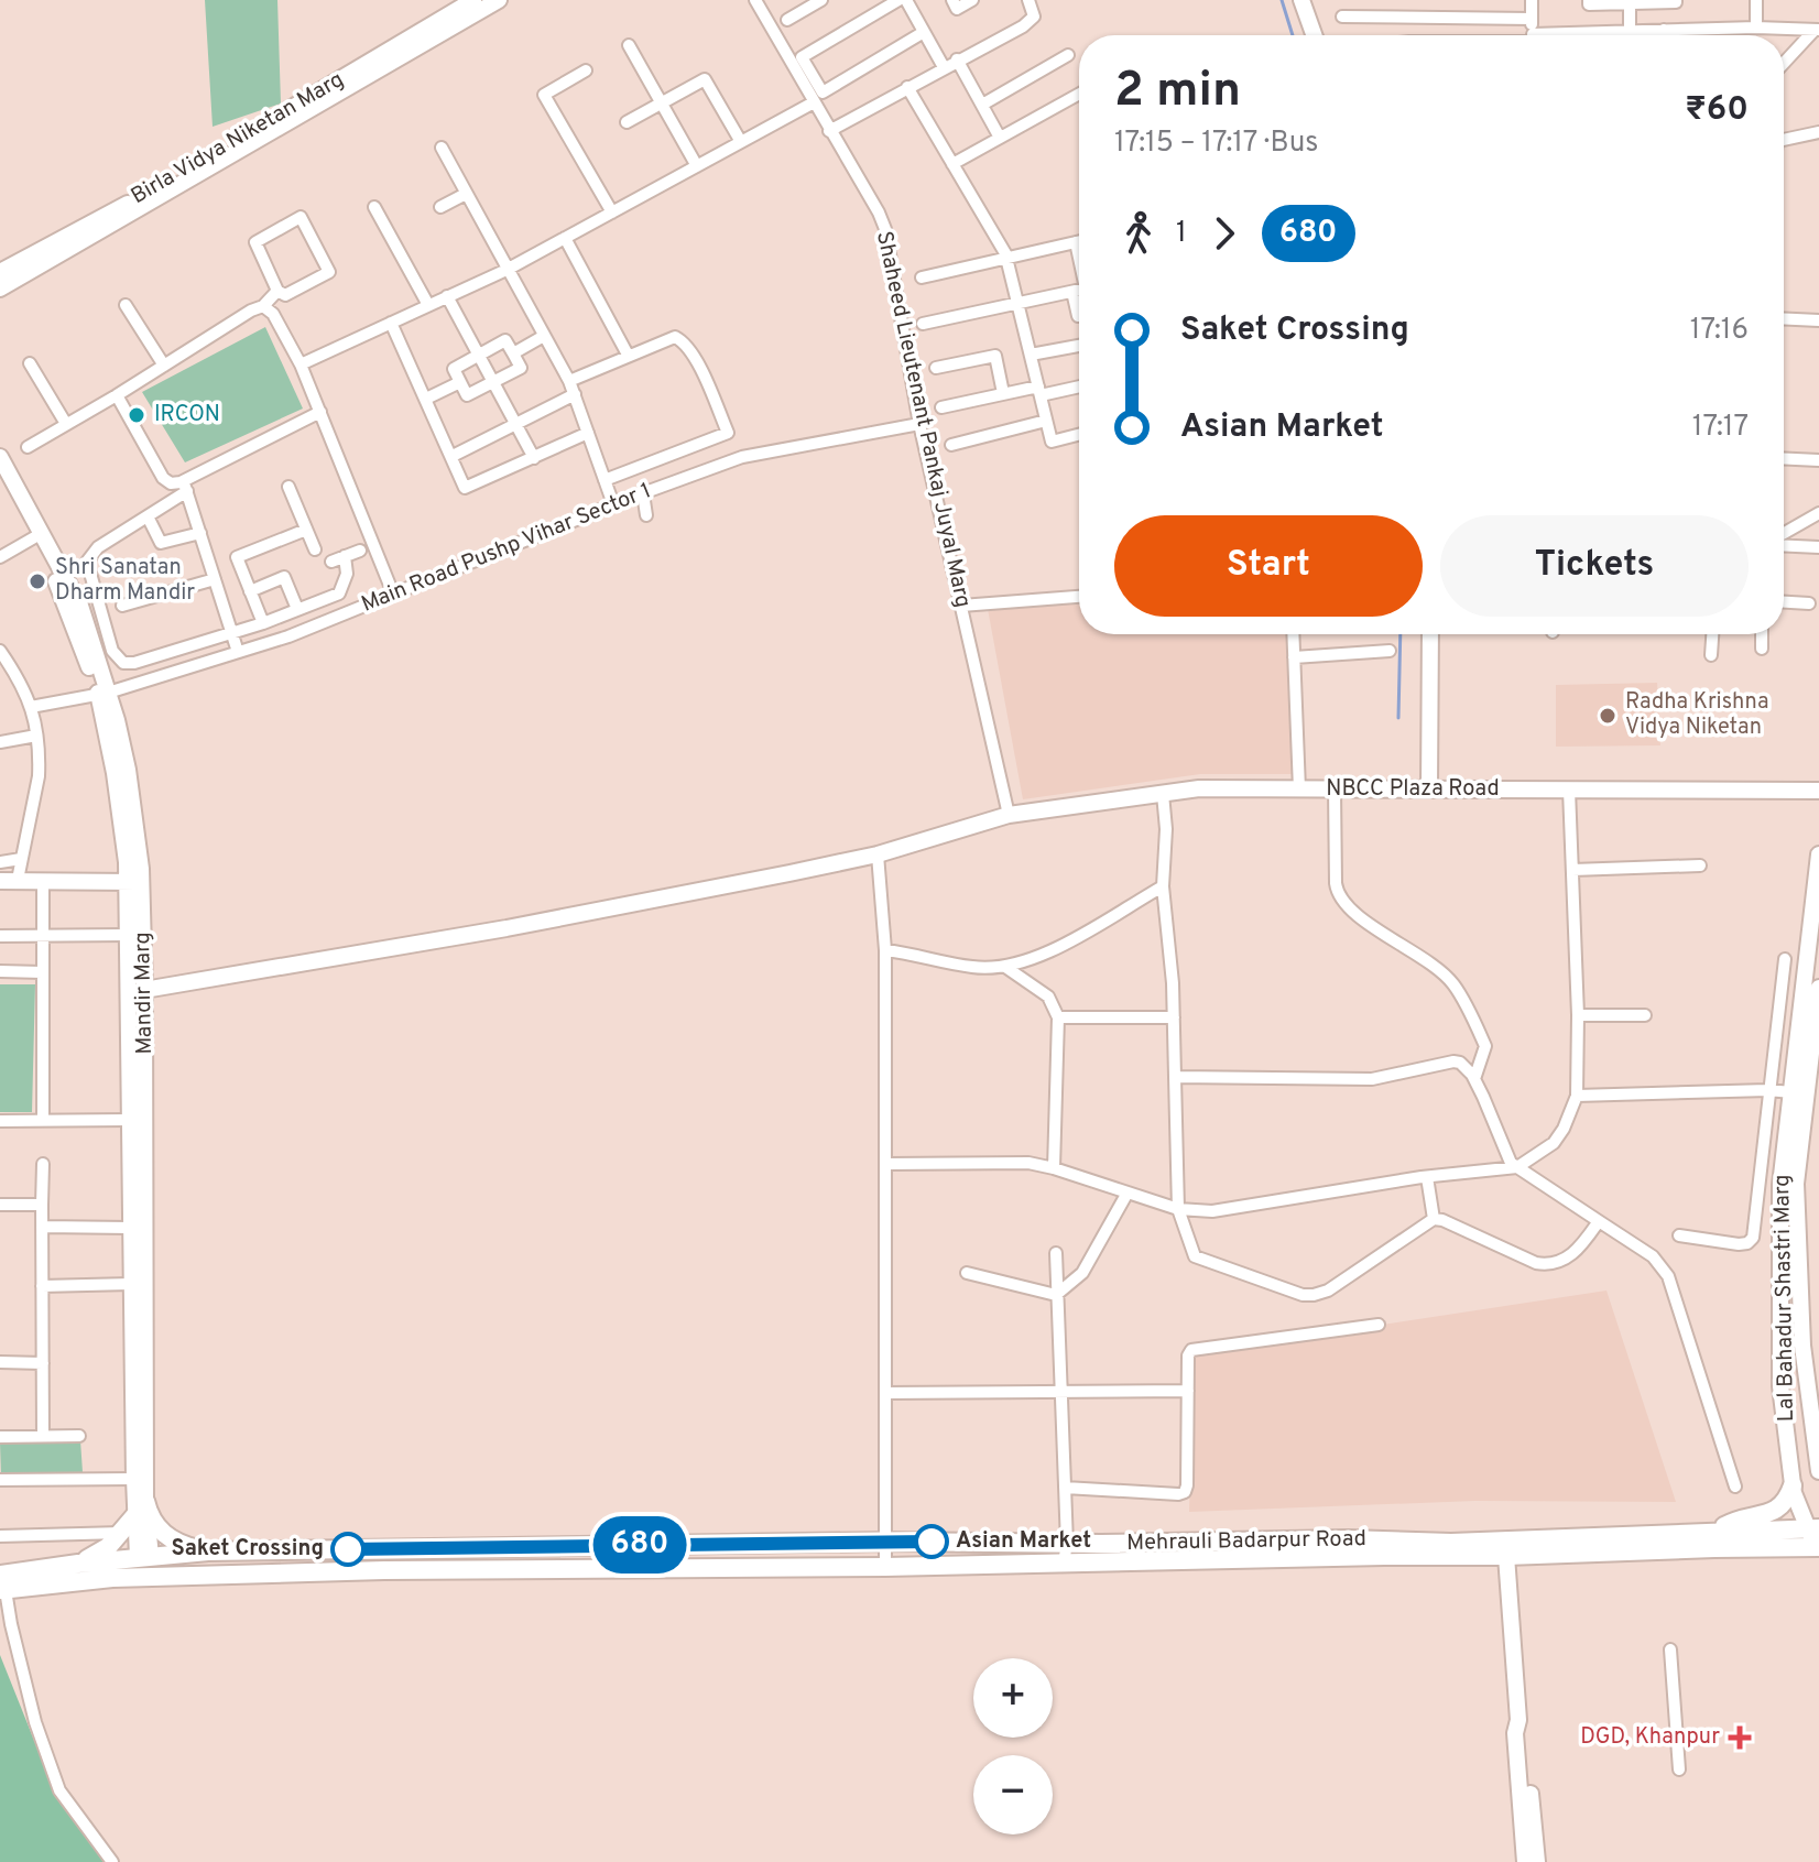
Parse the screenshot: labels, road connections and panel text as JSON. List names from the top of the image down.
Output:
{
  "streets": {
    "main road": ["Mehrauli Badarpur Road"],
    "street": [
      "Birla Vidya Niketan Marg",
      "Shaheed Lieutenant Pankaj Juyal Marg",
      "Main Road Pushp Vihar Sector 1",
      "NBCC Plaza Road",
      "Mandir Marg",
      "Lal Bahadur Shastri Marg"
    ]
  },
  "crossings": [
    ["Shaheed Lieutenant Pankaj Juyal Marg", "Main Road Pushp Vihar Sector 1"],
    ["Shaheed Lieutenant Pankaj Juyal Marg", "NBCC Plaza Road"],
    ["Main Road Pushp Vihar Sector 1", "Mandir Marg"],
    ["NBCC Plaza Road", "Mandir Marg"],
    ["Mandir Marg", "Mehrauli Badarpur Road"],
    ["Lal Bahadur Shastri Marg", "Mehrauli Badarpur Road"]
  ],
  "places": {
    "other": [
      "IRCON",
      "Shri Sanatan Dharm Mandir",
      "Radha Krishna Vidya Niketan",
      "Asian Market",
      "Saket Crossing"
    ],
    "health": ["DGD, Khanpur"]
  },
  "lines": ["bus line 680"],
  "page": {
    "on_map": "680",
    "heading": ["2 min", "17:15 – 17:17 · Bus", "₹60"],
    "legs": ["1", "680"],
    "list": [
      {
        "name": "Saket Crossing",
        "value": "17:16"
      },
      {
        "name": "Asian Market",
        "value": "17:17"
      }
    ],
    "buttons": ["Start", "Tickets"],
    "map_buttons": ["+", "−"]
  }
}
